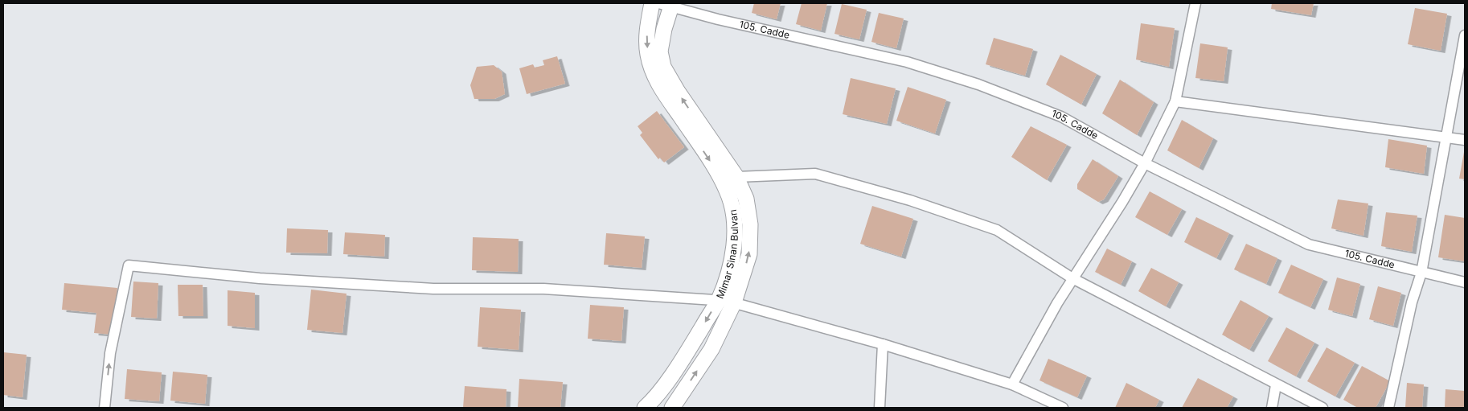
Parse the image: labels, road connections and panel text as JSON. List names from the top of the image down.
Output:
{
  "streets": {
    "main road": ["Mimar Sinan Bulvarı"],
    "street": ["105. Cadde"]
  },
  "crossings": [
    ["105. Cadde", "Mimar Sinan Bulvarı"]
  ]
}
